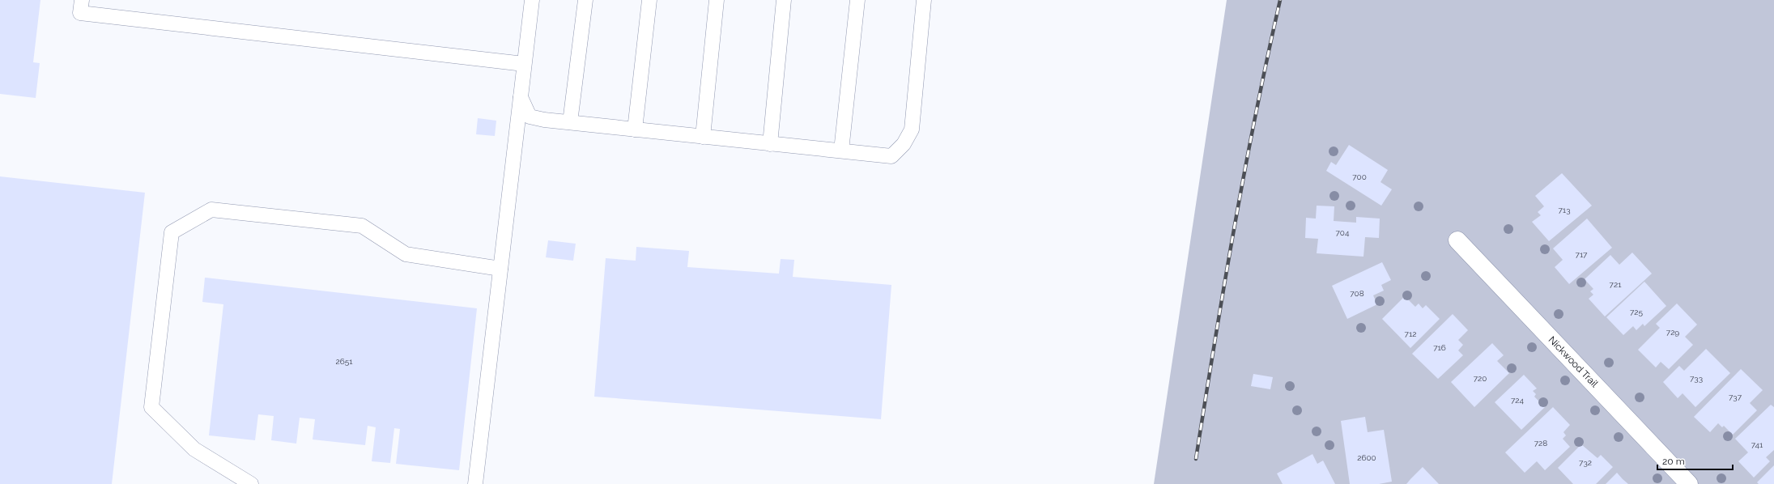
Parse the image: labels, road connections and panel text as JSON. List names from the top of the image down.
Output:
{
  "streets": {
    "street": ["Nickwood Trail"]
  },
  "house_numbers": [
    "700",
    "713",
    "704",
    "717",
    "721",
    "708",
    "725",
    "729",
    "712",
    "716",
    "2651",
    "720",
    "733",
    "737",
    "724",
    "728",
    "741",
    "2600",
    "732"
  ],
  "scale_bar": "20 m"
}
